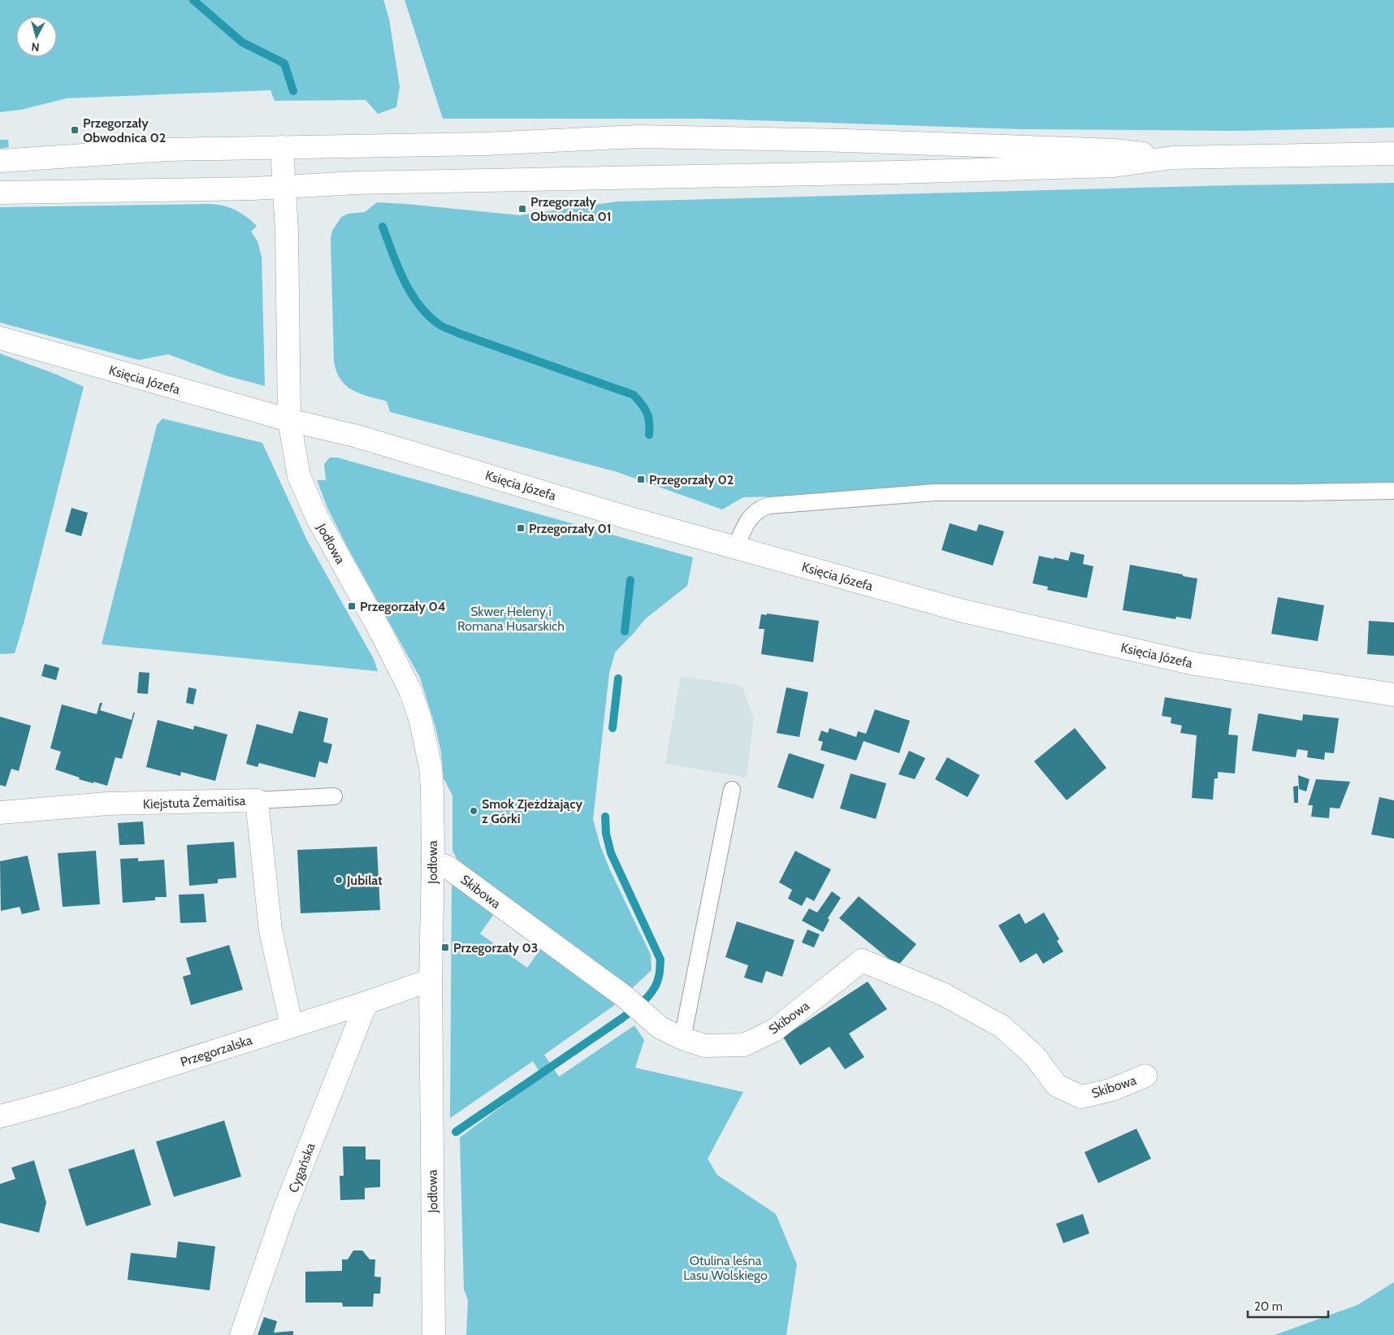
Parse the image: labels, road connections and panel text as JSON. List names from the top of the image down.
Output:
{
  "streets": {
    "street": [
      "Księcia Józefa",
      "Jodłowa",
      "Kiejstuta Żemaitisa",
      "Skibowa",
      "Przegorzalska",
      "Cygańska"
    ]
  },
  "crossings": [
    ["Księcia Józefa", "Jodłowa"],
    ["Jodłowa", "Skibowa"],
    ["Jodłowa", "Przegorzalska"],
    ["Kiejstuta Żemaitisa", "Przegorzalska"],
    ["Przegorzalska", "Cygańska"]
  ],
  "parks": ["Skwer Heleny i Romana Husarskich", "Otulina leśna Lasu Wolskiego"],
  "places": {
    "transit": [
      "Przegorzały Obwodnica 02",
      "Przegorzały Obwodnica 01",
      "Przegorzały 02",
      "Przegorzały 01",
      "Przegorzały 04",
      "Przegorzały 03"
    ],
    "other": ["Smok Zjeżdżający z Górki", "Jubilat"]
  },
  "scale_bar": "20 m",
  "north": "bottom"
}
